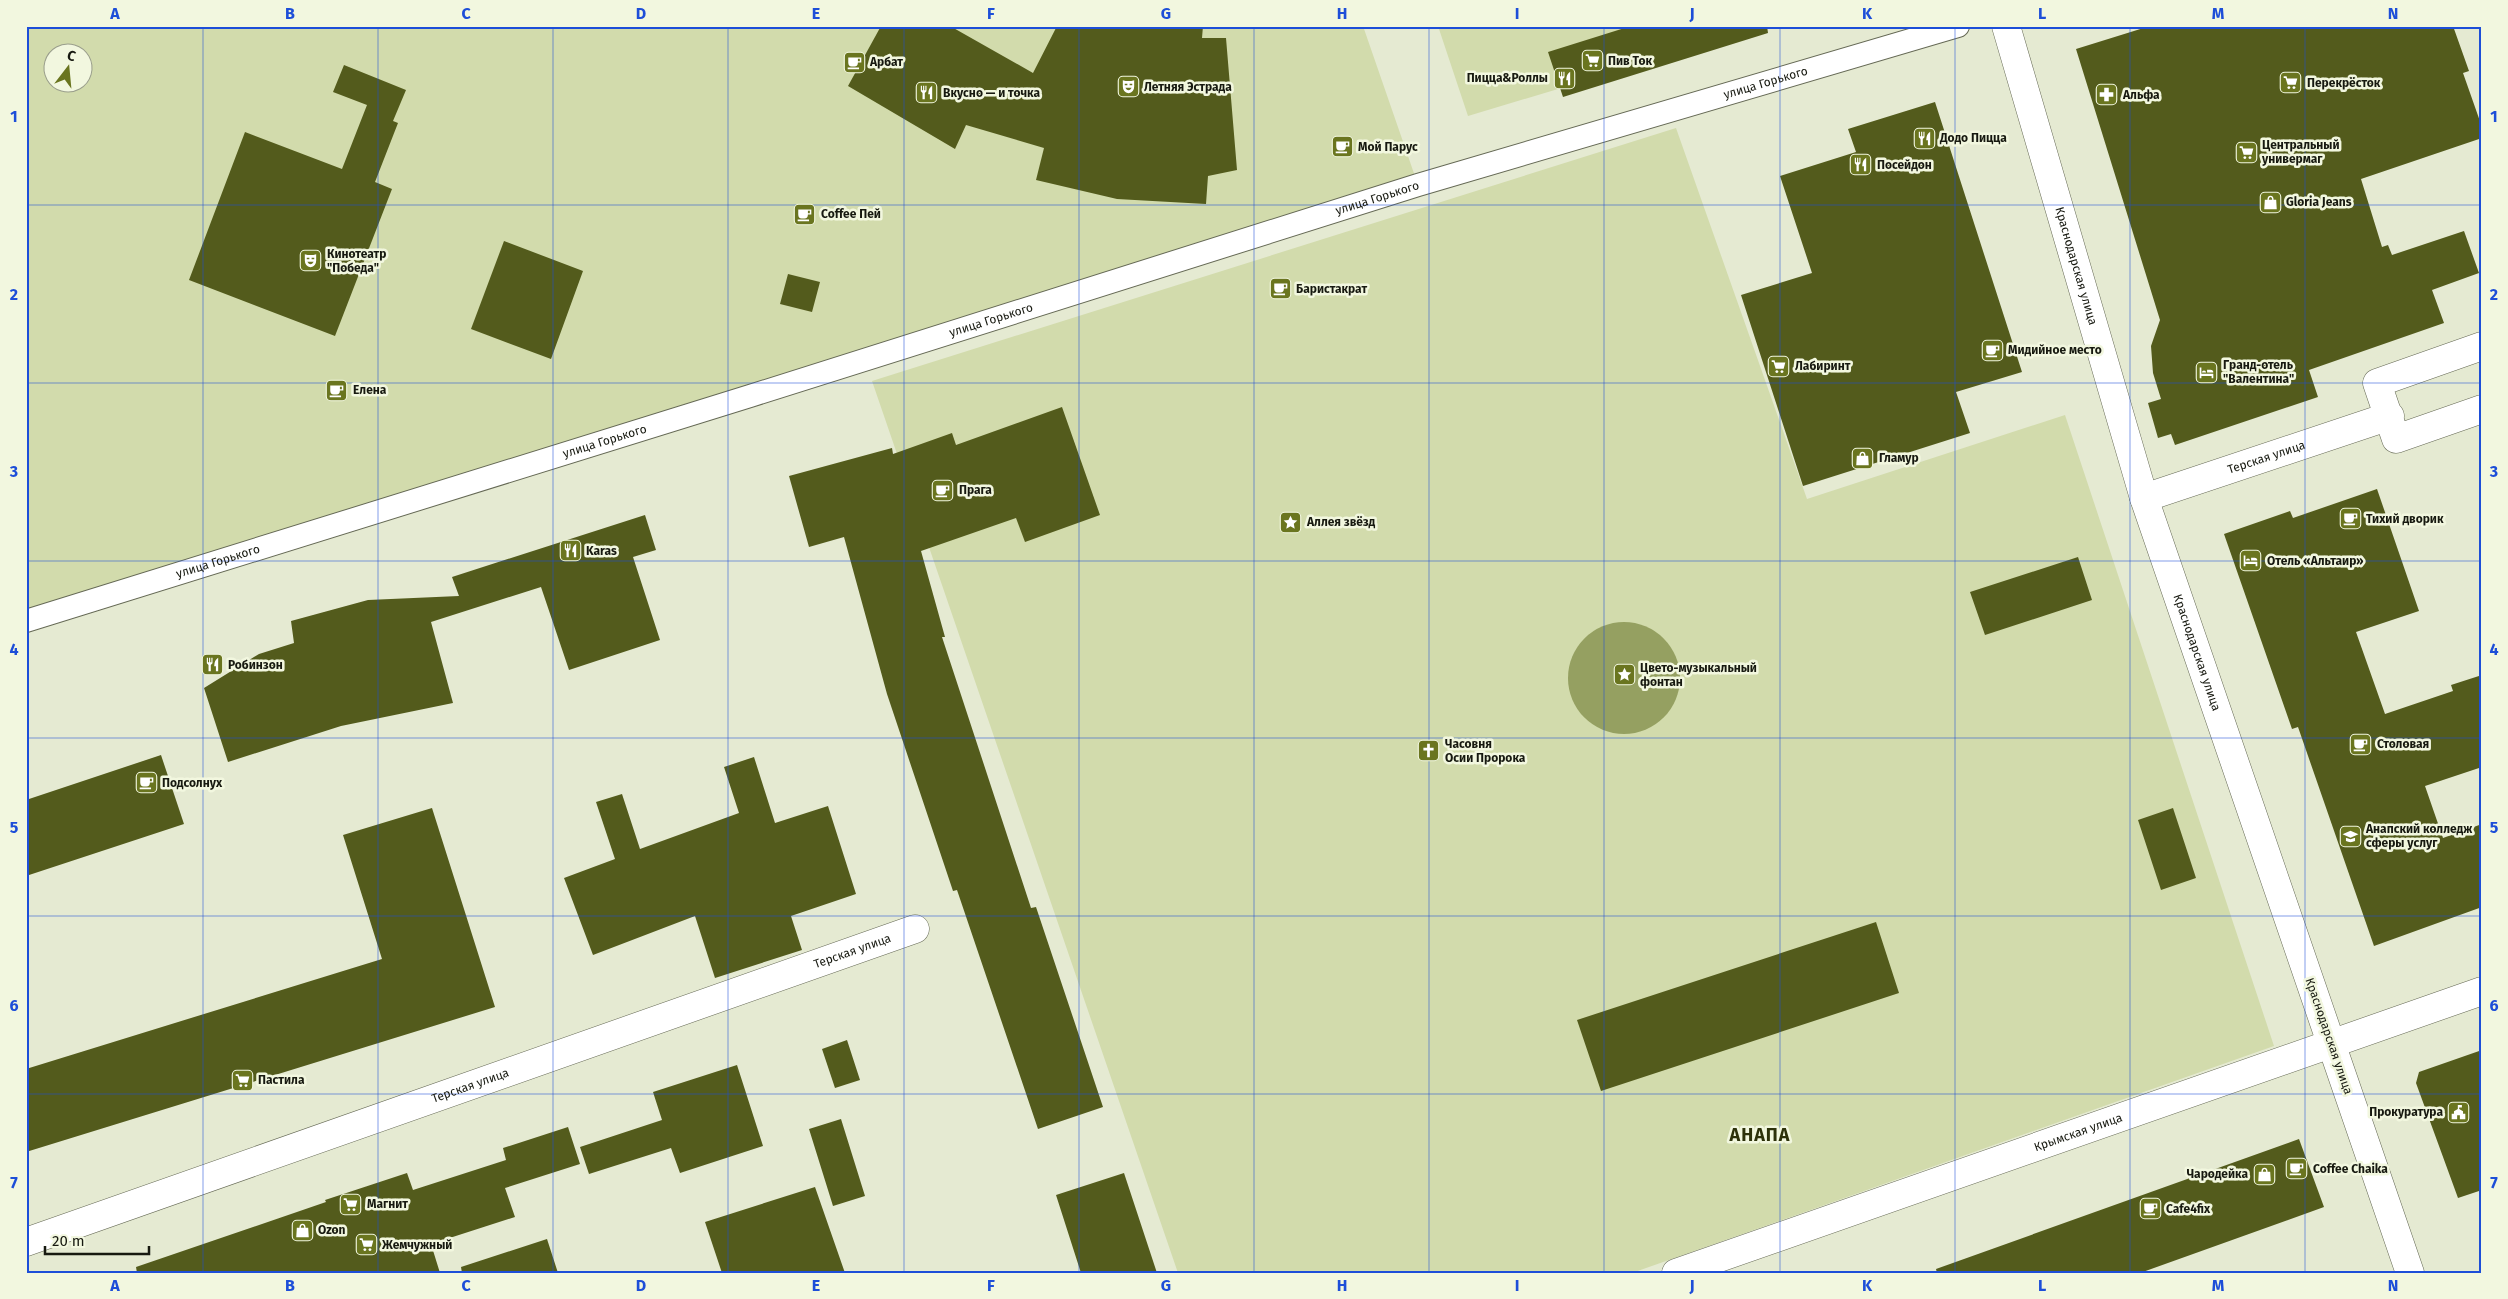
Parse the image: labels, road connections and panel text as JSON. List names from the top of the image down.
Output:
{
  "streets": {
    "street": [
      "улица Горького",
      "Краснодарская улица",
      "Терская улица",
      "Крымская улица"
    ]
  },
  "crossings": [
    ["Краснодарская улица", "Терская улица"],
    ["Краснодарская улица", "Крымская улица"]
  ],
  "districts": ["АНАПА"],
  "places": {
    "supermarket": [
      "Пив Ток",
      "Перекрёсток",
      "Центральный универмаг",
      "Лабиринт",
      "Пастила",
      "Магнит",
      "Жемчужный"
    ],
    "cafe": [
      "Арбат",
      "Мой Парус",
      "Coffee Пей",
      "Баристакрат",
      "Мидийное место",
      "Елена",
      "Прага",
      "Тихий дворик",
      "Столовая",
      "Подсолнух",
      "Coffee Chaika",
      "Cafe4fix"
    ],
    "restaurant": [
      "Пицца&Роллы",
      "Вкусно — и точка",
      "Додо Пицца",
      "Посейдон",
      "Karas",
      "Робинзон"
    ],
    "theatre": ["Летняя Эстрада", "Кинотеатр \"Победа\""],
    "pharmacy": ["Альфа"],
    "shop": [
      "Gloria Jeans",
      "Гламур",
      "Чародейка",
      "Ozon"
    ],
    "hotel": ["Гранд-отель \"Валентина\"", "Отель «Альтаир»"],
    "place": ["Аллея звёзд", "Цвето-музыкальный фонтан"],
    "church": ["Часовня Осии Пророка"],
    "school or university": ["Анапский колледж сферы услуг"],
    "public building": ["Прокуратура"]
  },
  "scale_bar": "20 m",
  "north": "top",
  "grid": {
    "columns": [
      "A",
      "B",
      "C",
      "D",
      "E",
      "F",
      "G",
      "H",
      "I",
      "J",
      "K",
      "L",
      "M",
      "N"
    ],
    "rows": [
      "1",
      "2",
      "3",
      "4",
      "5",
      "6",
      "7"
    ]
  }
}
